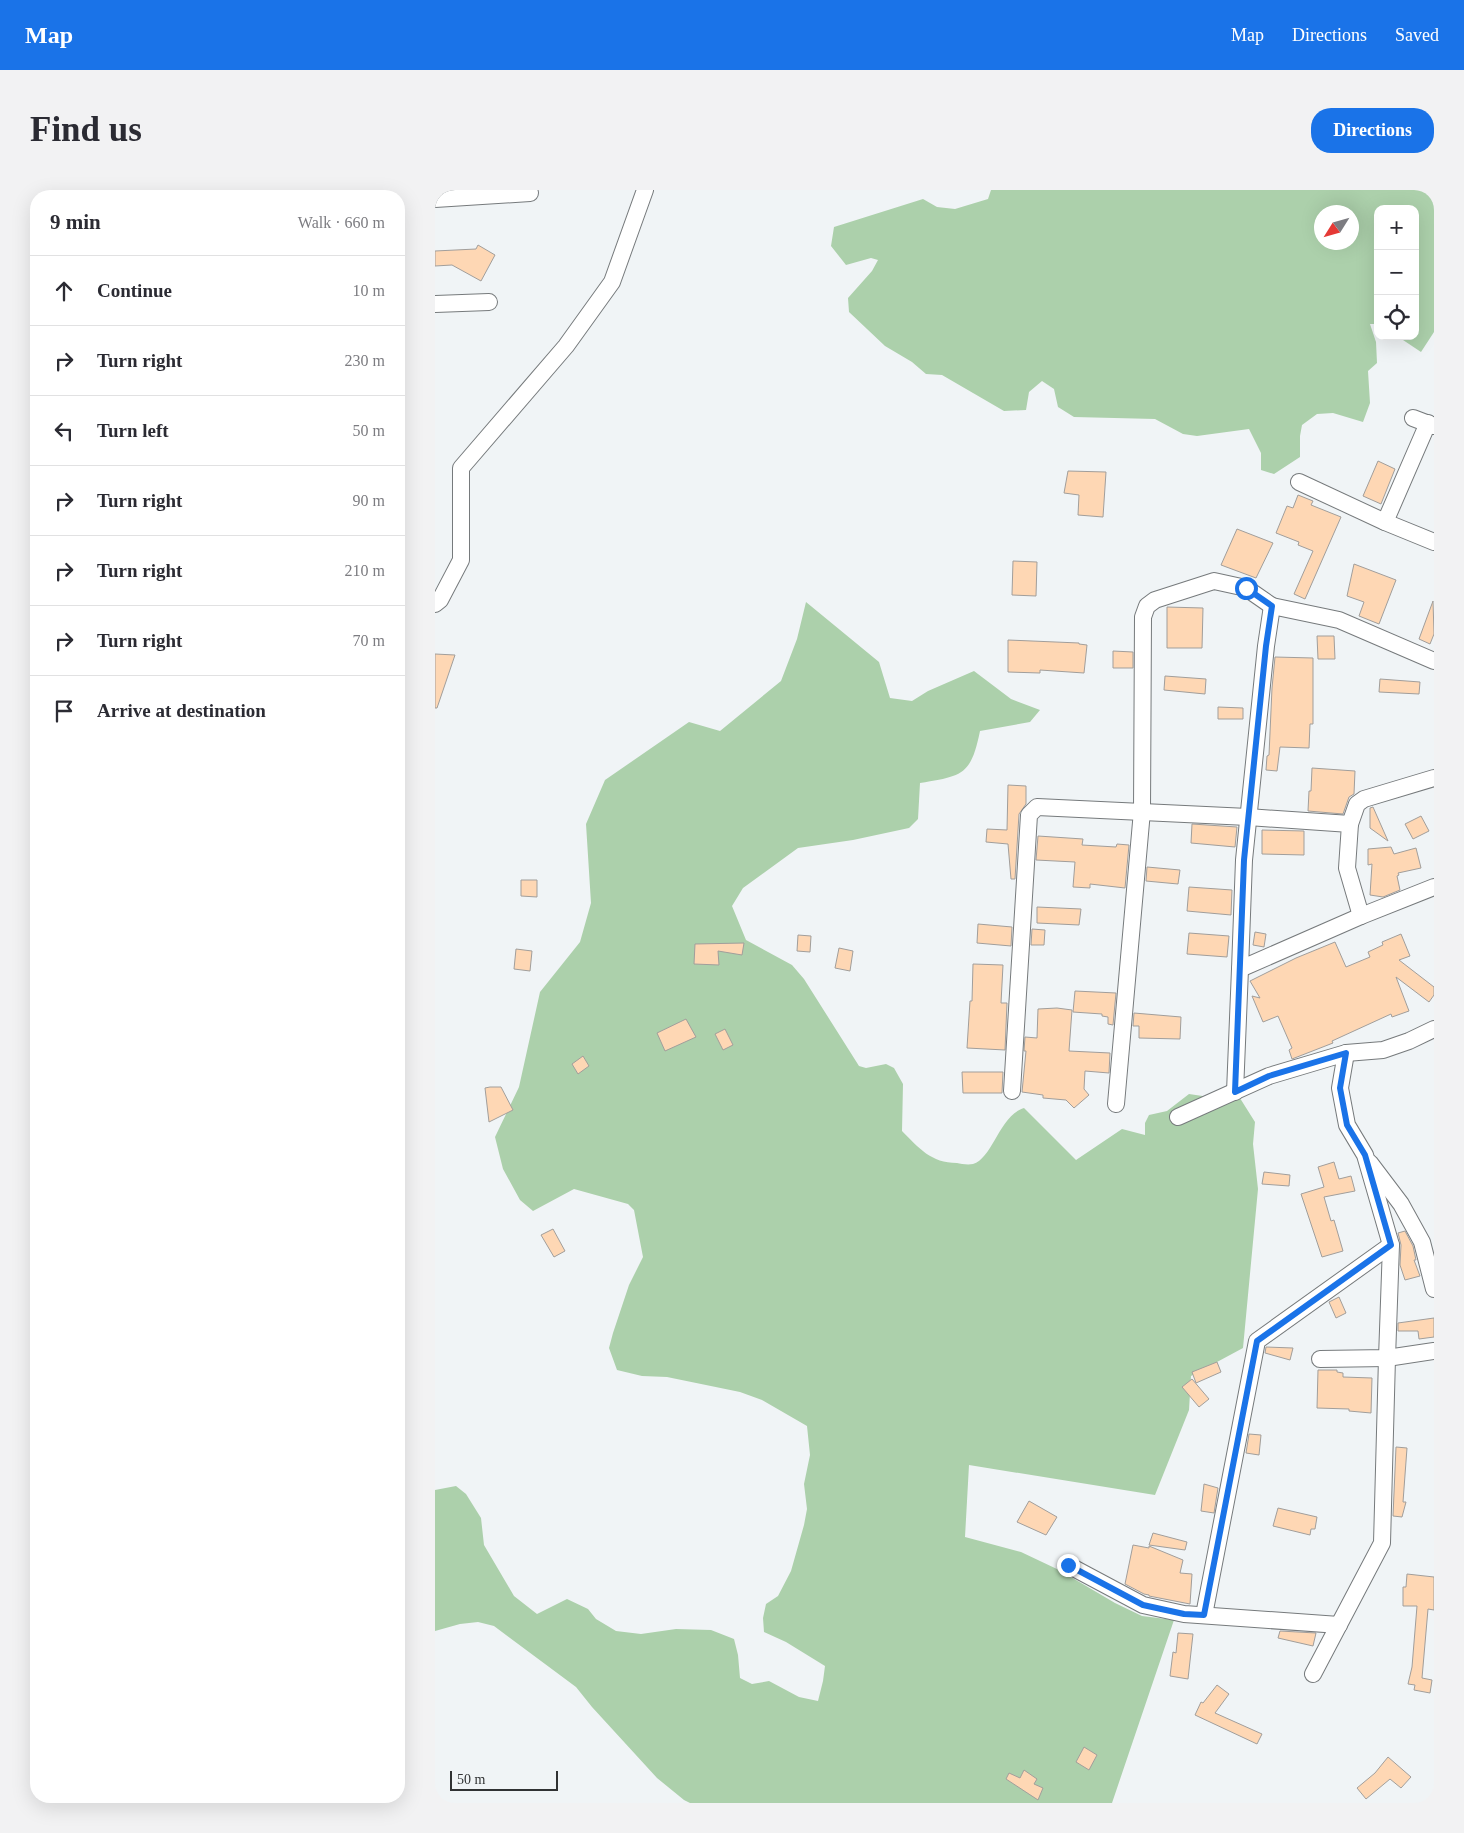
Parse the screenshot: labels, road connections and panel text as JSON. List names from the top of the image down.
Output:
{
  "scale_bar": "50 m",
  "north": "bottom left",
  "page": {
    "header": "Map",
    "nav": ["Map", "Directions", "Saved"],
    "buttons": "Directions",
    "title": "Find us",
    "heading": ["9 min", "Walk · 660 m"],
    "map_buttons": ["+", "−"],
    "list": [
      ["Continue", "10 m"],
      ["Turn right", "230 m"],
      ["Turn left", "50 m"],
      ["Turn right", "90 m"],
      ["Turn right", "210 m"],
      ["Turn right", "70 m"],
      "Arrive at destination"
    ],
    "scale": "50 m"
  }
}
